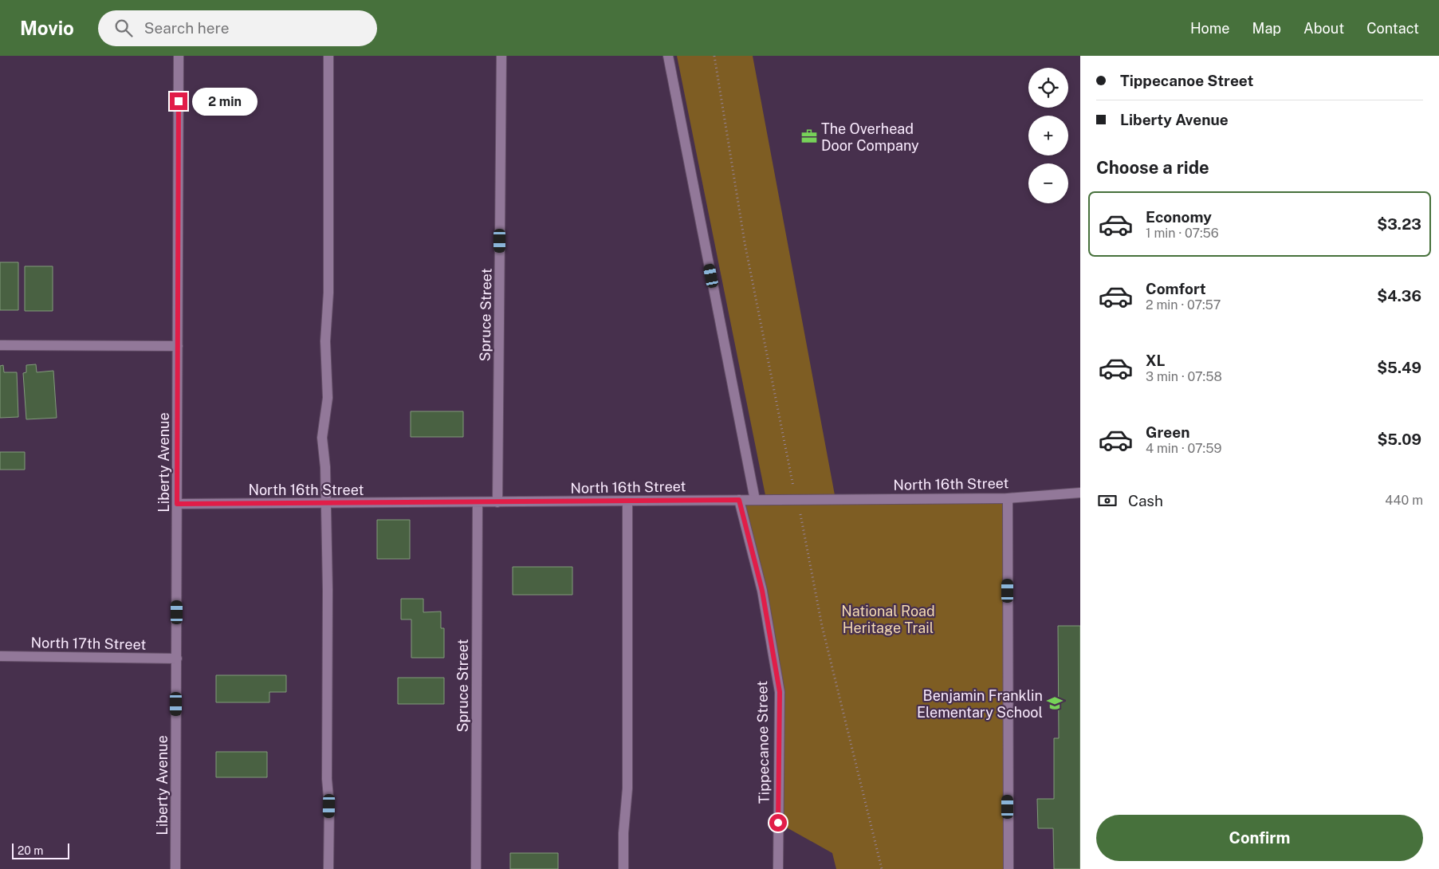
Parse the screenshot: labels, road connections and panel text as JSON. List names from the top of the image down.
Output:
{
  "streets": {
    "street": [
      "Spruce Street",
      "Liberty Avenue",
      "North 16th Street",
      "North 17th Street",
      "Tippecanoe Street"
    ]
  },
  "crossings": [
    ["Spruce Street", "North 16th Street"],
    ["Liberty Avenue", "North 16th Street"],
    ["Liberty Avenue", "North 17th Street"],
    ["North 16th Street", "Tippecanoe Street"]
  ],
  "parks": ["National Road Heritage Trail"],
  "places": {
    "office": ["The Overhead Door Company"],
    "school or university": ["Benjamin Franklin Elementary School"]
  },
  "scale_bar": "20 m",
  "page": {
    "header": "Movio",
    "search": "Search here",
    "nav": [
      "Home",
      "Map",
      "About",
      "Contact"
    ],
    "banner": ["Tippecanoe Street", "Liberty Avenue"],
    "map_buttons": ["+", "−"],
    "bubble": "2 min",
    "heading": "Choose a ride",
    "list": [
      {
        "name": "Economy",
        "note": "1 min · 07:56",
        "value": "$3.23"
      },
      {
        "name": "Comfort",
        "note": "2 min · 07:57",
        "value": "$4.36"
      },
      {
        "name": "XL",
        "note": "3 min · 07:58",
        "value": "$5.49"
      },
      {
        "name": "Green",
        "note": "4 min · 07:59",
        "value": "$5.09"
      }
    ],
    "pay": ["Cash", "440 m"],
    "buttons": "Confirm",
    "scale": "20 m"
  }
}
